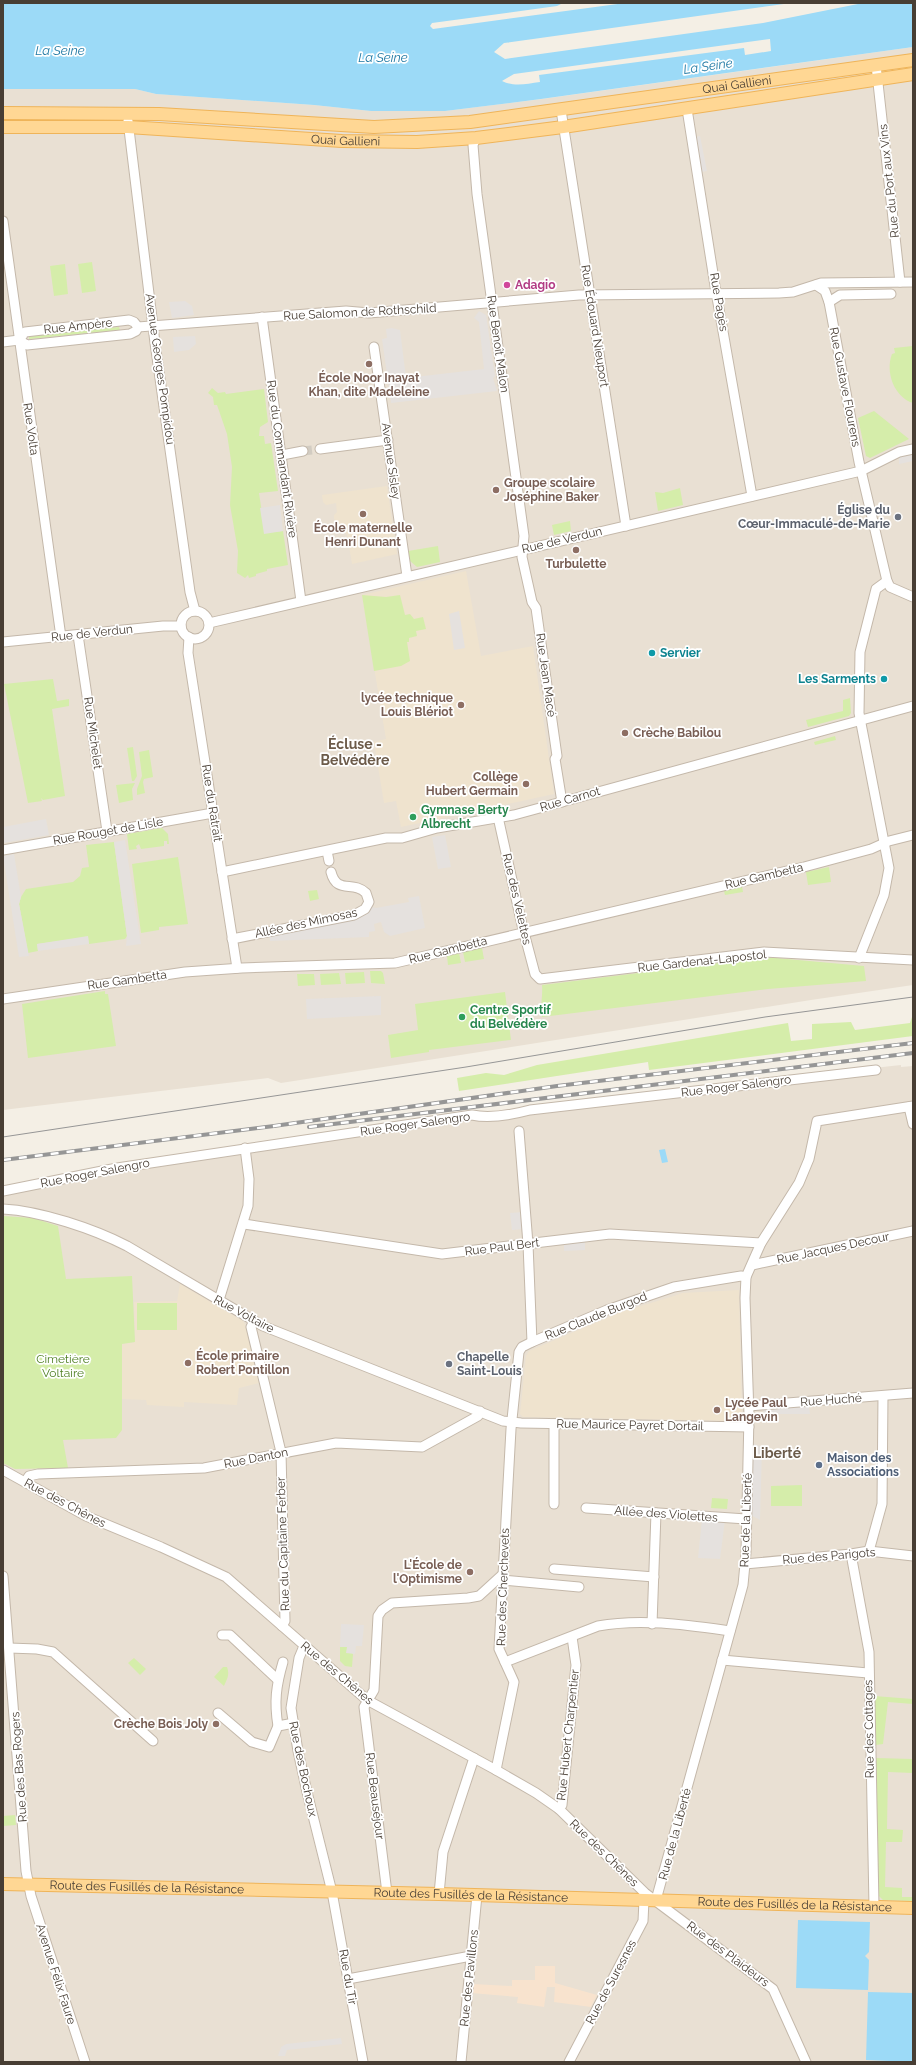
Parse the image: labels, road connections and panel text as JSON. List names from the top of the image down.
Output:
{
  "streets": {
    "main road": ["Quai Gallieni", "Route des Fusillés de la Résistance"],
    "street": [
      "Rue du Port aux Vins",
      "Rue Pagès",
      "Rue Salomon de Rothschild",
      "Rue Ampère",
      "Rue Édouard Nieuport",
      "Rue Benoît Malon",
      "Avenue Georges Pompidou",
      "Rue Gustave Flourens",
      "Rue Volta",
      "Rue du Commandant Rivière",
      "Avenue Sisley",
      "Rue de Verdun",
      "Rue Jean Macé",
      "Rue Michelet",
      "Rue Carnot",
      "Rue du Ratrait",
      "Rue Rouget de Lisle",
      "Rue Gambetta",
      "Rue des Velettes",
      "Allée des Mimosas",
      "Rue Gardenat-Lapostol",
      "Rue Roger Salengro",
      "Rue Paul Bert",
      "Rue Jacques Decour",
      "Rue Voltaire",
      "Rue Claude Burgod",
      "Rue Huché",
      "Rue Maurice Payret Dortail",
      "Rue Danton",
      "Rue des Chênes",
      "Allée des Violettes",
      "Rue de la Liberté",
      "Rue du Capitaine Ferber",
      "Rue des Parigots",
      "Rue des Cherchevets",
      "Rue des Cottages",
      "Rue Hubert Charpentier",
      "Rue des Bas Rogers",
      "Rue des Bochoux",
      "Rue Beauséjour",
      "Rue des Plaideurs",
      "Avenue Félix Faure",
      "Rue du Tir",
      "Rue des Pavillons",
      "Rue de Suresnes"
    ]
  },
  "crossings": [
    ["Quai Gallieni", "Rue du Port aux Vins"],
    ["Quai Gallieni", "Rue Pagès"],
    ["Quai Gallieni", "Rue Édouard Nieuport"],
    ["Quai Gallieni", "Rue Benoît Malon"],
    ["Quai Gallieni", "Avenue Georges Pompidou"],
    ["Rue du Port aux Vins", "Rue Salomon de Rothschild"],
    ["Rue Pagès", "Rue Salomon de Rothschild"],
    ["Rue Pagès", "Rue de Verdun"],
    ["Rue Salomon de Rothschild", "Rue Ampère"],
    ["Rue Salomon de Rothschild", "Rue Édouard Nieuport"],
    ["Rue Salomon de Rothschild", "Rue Benoît Malon"],
    ["Rue Salomon de Rothschild", "Avenue Georges Pompidou"],
    ["Rue Salomon de Rothschild", "Rue Gustave Flourens"],
    ["Rue Salomon de Rothschild", "Rue du Commandant Rivière"],
    ["Rue Ampère", "Avenue Georges Pompidou"],
    ["Rue Ampère", "Rue Volta"],
    ["Rue Édouard Nieuport", "Rue de Verdun"],
    ["Rue Benoît Malon", "Rue de Verdun"],
    ["Rue Benoît Malon", "Rue Jean Macé"],
    ["Avenue Georges Pompidou", "Rue de Verdun"],
    ["Avenue Georges Pompidou", "Rue du Ratrait"],
    ["Rue Gustave Flourens", "Rue de Verdun"],
    ["Rue Volta", "Rue de Verdun"],
    ["Rue du Commandant Rivière", "Rue de Verdun"],
    ["Avenue Sisley", "Rue de Verdun"],
    ["Rue de Verdun", "Rue Jean Macé"],
    ["Rue de Verdun", "Rue Michelet"],
    ["Rue de Verdun", "Rue du Ratrait"],
    ["Rue Jean Macé", "Rue Carnot"],
    ["Rue Michelet", "Rue Rouget de Lisle"],
    ["Rue Carnot", "Rue du Ratrait"],
    ["Rue Carnot", "Rue des Velettes"],
    ["Rue du Ratrait", "Rue Rouget de Lisle"],
    ["Rue du Ratrait", "Rue Gambetta"],
    ["Rue du Ratrait", "Allée des Mimosas"],
    ["Rue Gambetta", "Rue des Velettes"],
    ["Rue des Velettes", "Rue Gardenat-Lapostol"],
    ["Rue Paul Bert", "Rue de la Liberté"],
    ["Rue Jacques Decour", "Rue de la Liberté"],
    ["Rue Voltaire", "Rue Claude Burgod"],
    ["Rue Voltaire", "Rue Maurice Payret Dortail"],
    ["Rue Voltaire", "Rue Danton"],
    ["Rue Voltaire", "Rue du Capitaine Ferber"],
    ["Rue Voltaire", "Rue des Cherchevets"],
    ["Rue Claude Burgod", "Rue Maurice Payret Dortail"],
    ["Rue Claude Burgod", "Rue de la Liberté"],
    ["Rue Claude Burgod", "Rue des Cherchevets"],
    ["Rue Huché", "Rue de la Liberté"],
    ["Rue Maurice Payret Dortail", "Rue de la Liberté"],
    ["Rue Maurice Payret Dortail", "Rue des Cherchevets"],
    ["Rue Danton", "Rue des Chênes"],
    ["Rue Danton", "Rue du Capitaine Ferber"],
    ["Rue des Chênes", "Rue de la Liberté"],
    ["Rue des Chênes", "Rue du Capitaine Ferber"],
    ["Rue des Chênes", "Rue des Cherchevets"],
    ["Rue des Chênes", "Rue Hubert Charpentier"],
    ["Rue des Chênes", "Rue des Bochoux"],
    ["Rue des Chênes", "Rue Beauséjour"],
    ["Rue des Chênes", "Route des Fusillés de la Résistance"],
    ["Rue des Chênes", "Rue des Plaideurs"],
    ["Allée des Violettes", "Rue de la Liberté"],
    ["Rue de la Liberté", "Rue des Parigots"],
    ["Rue de la Liberté", "Route des Fusillés de la Résistance"],
    ["Rue de la Liberté", "Rue des Plaideurs"],
    ["Rue des Parigots", "Rue des Cottages"],
    ["Rue des Cherchevets", "Rue Beauséjour"],
    ["Rue des Cottages", "Route des Fusillés de la Résistance"],
    ["Rue des Bas Rogers", "Route des Fusillés de la Résistance"],
    ["Rue des Bas Rogers", "Avenue Félix Faure"],
    ["Rue des Bochoux", "Route des Fusillés de la Résistance"],
    ["Rue des Bochoux", "Rue du Tir"],
    ["Rue Beauséjour", "Route des Fusillés de la Résistance"],
    ["Route des Fusillés de la Résistance", "Rue des Plaideurs"],
    ["Route des Fusillés de la Résistance", "Avenue Félix Faure"],
    ["Route des Fusillés de la Résistance", "Rue du Tir"],
    ["Route des Fusillés de la Résistance", "Rue des Pavillons"],
    ["Route des Fusillés de la Résistance", "Rue de Suresnes"]
  ],
  "districts": ["Écluse - Belvédère", "Liberté"],
  "water": ["La Seine"],
  "parks": ["Cimetière Voltaire"],
  "places": [
    "Adagio",
    "École Noor Inayat Khan, dite Madeleine",
    "Groupe scolaire Joséphine Baker",
    "École maternelle Henri Dunant",
    "Église du Cœur-Immaculé-de-Marie",
    "Turbulette",
    "Servier",
    "Les Sarments",
    "lycée technique Louis Blériot",
    "Crèche Babilou",
    "Collège Hubert Germain",
    "Gymnase Berty Albrecht",
    "Centre Sportif du Belvédère",
    "École primaire Robert Pontillon",
    "Chapelle Saint-Louis",
    "Lycée Paul Langevin",
    "Maison des Associations",
    "L'École de l'Optimisme",
    "Crèche Bois Joly"
  ]
}
